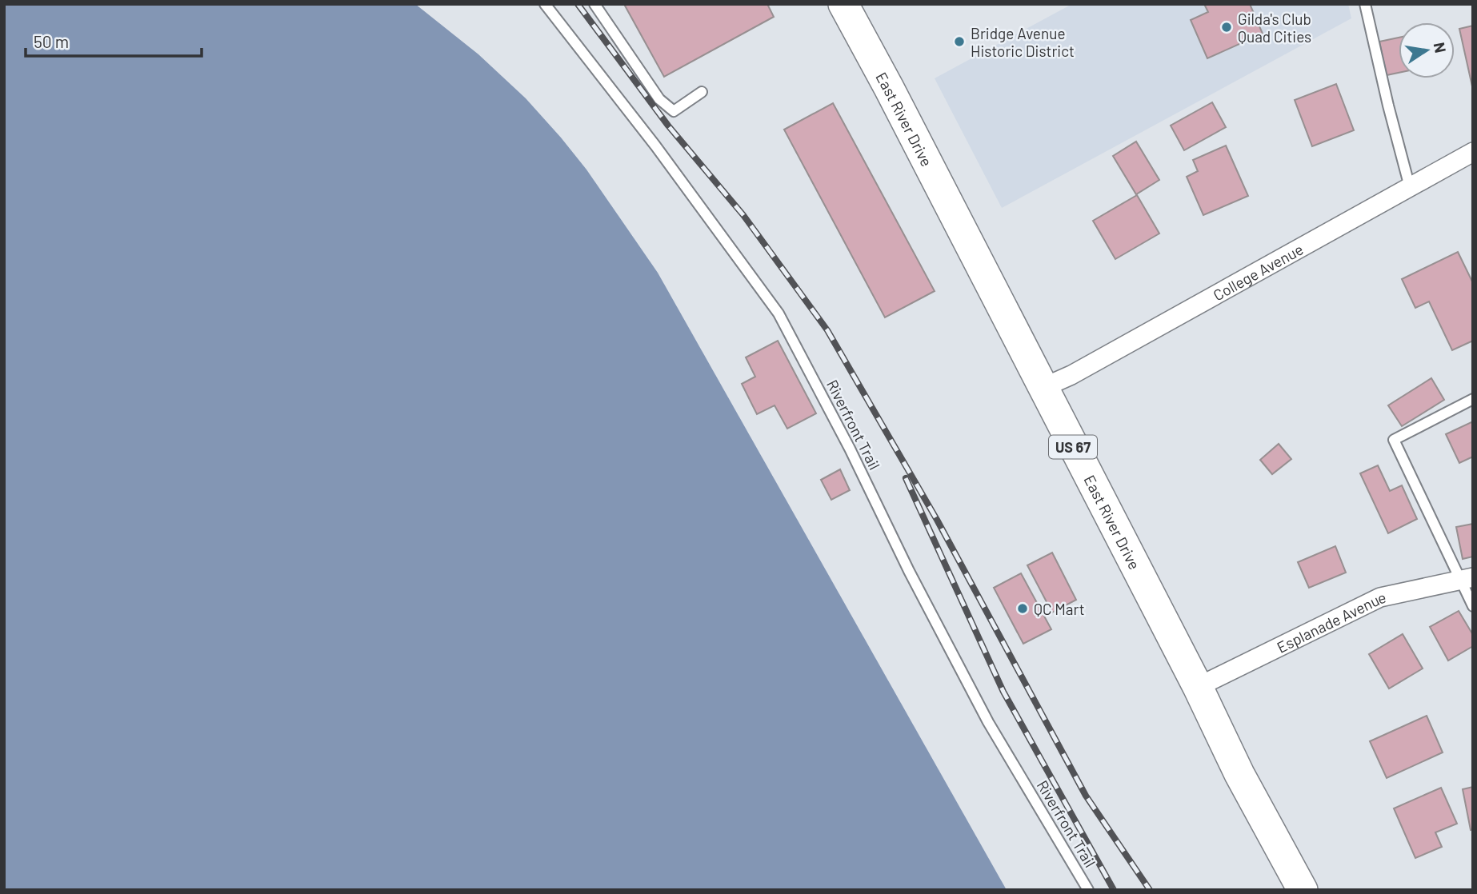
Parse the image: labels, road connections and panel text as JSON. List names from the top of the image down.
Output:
{
  "streets": {
    "main road": ["East River Drive", "US 67"],
    "street": ["College Avenue", "Esplanade Avenue"],
    "lane": ["Riverfront Trail"]
  },
  "crossings": [
    ["East River Drive", "College Avenue"],
    ["East River Drive", "Esplanade Avenue"]
  ],
  "places": ["Gilda's Club Quad Cities", "Bridge Avenue Historic District", "QC Mart"],
  "scale_bar": "50 m",
  "north": "right"
}
